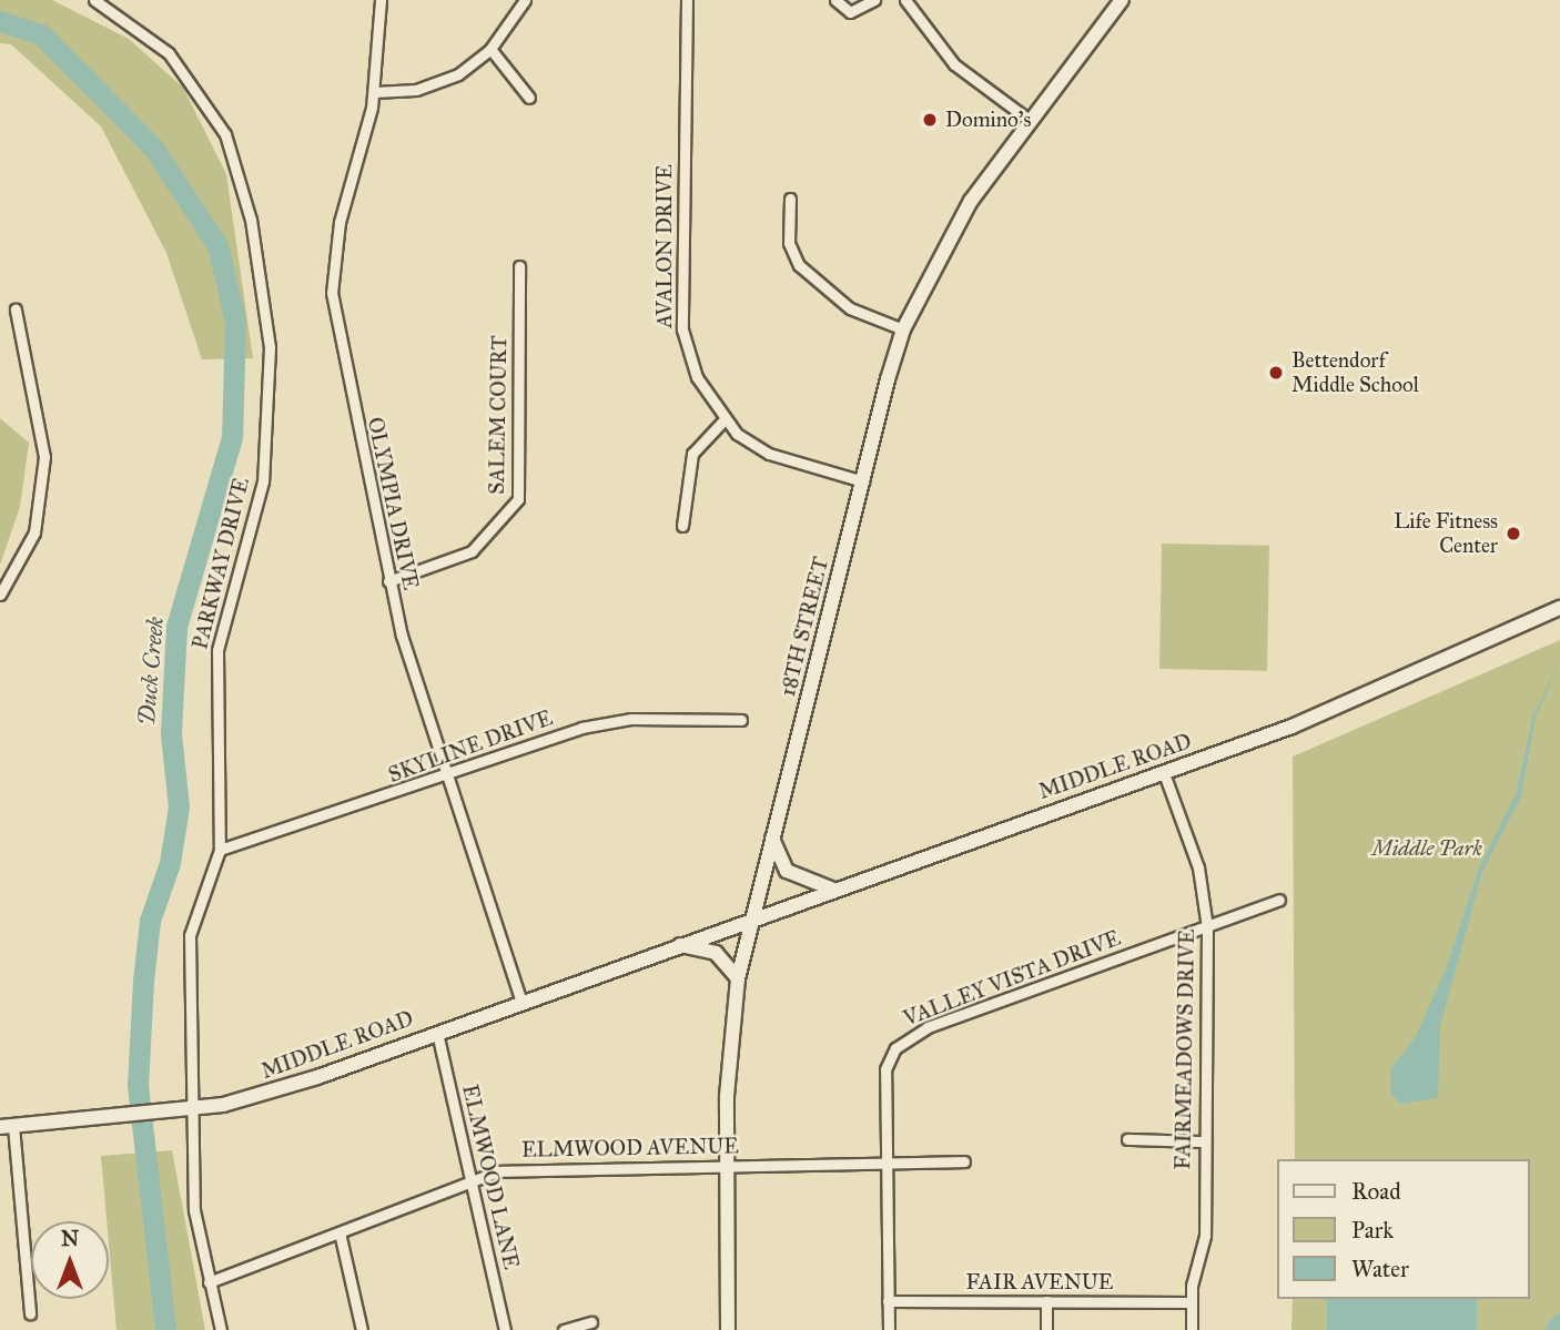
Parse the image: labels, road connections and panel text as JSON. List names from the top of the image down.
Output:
{
  "streets": {
    "main road": ["18TH STREET", "MIDDLE ROAD"],
    "street": [
      "AVALON DRIVE",
      "SALEM COURT",
      "OLYMPIA DRIVE",
      "PARKWAY DRIVE",
      "SKYLINE DRIVE",
      "VALLEY VISTA DRIVE",
      "FAIRMEADOWS DRIVE",
      "ELMWOOD AVENUE",
      "ELMWOOD LANE",
      "FAIR AVENUE"
    ]
  },
  "crossings": [
    ["AVALON DRIVE", "18TH STREET"],
    ["SALEM COURT", "OLYMPIA DRIVE"],
    ["OLYMPIA DRIVE", "SKYLINE DRIVE"],
    ["OLYMPIA DRIVE", "MIDDLE ROAD"],
    ["PARKWAY DRIVE", "SKYLINE DRIVE"],
    ["PARKWAY DRIVE", "MIDDLE ROAD"],
    ["PARKWAY DRIVE", "ELMWOOD AVENUE"],
    ["18TH STREET", "MIDDLE ROAD"],
    ["18TH STREET", "ELMWOOD AVENUE"],
    ["MIDDLE ROAD", "FAIRMEADOWS DRIVE"],
    ["MIDDLE ROAD", "ELMWOOD LANE"],
    ["VALLEY VISTA DRIVE", "FAIRMEADOWS DRIVE"],
    ["VALLEY VISTA DRIVE", "ELMWOOD AVENUE"],
    ["VALLEY VISTA DRIVE", "FAIR AVENUE"],
    ["FAIRMEADOWS DRIVE", "FAIR AVENUE"],
    ["ELMWOOD AVENUE", "ELMWOOD LANE"]
  ],
  "water": ["Duck Creek"],
  "parks": ["Middle Park"],
  "places": ["Domino's", "Bettendorf Middle School", "Life Fitness Center"],
  "legend": ["Road", "Park", "Water"],
  "north": "top"
}
